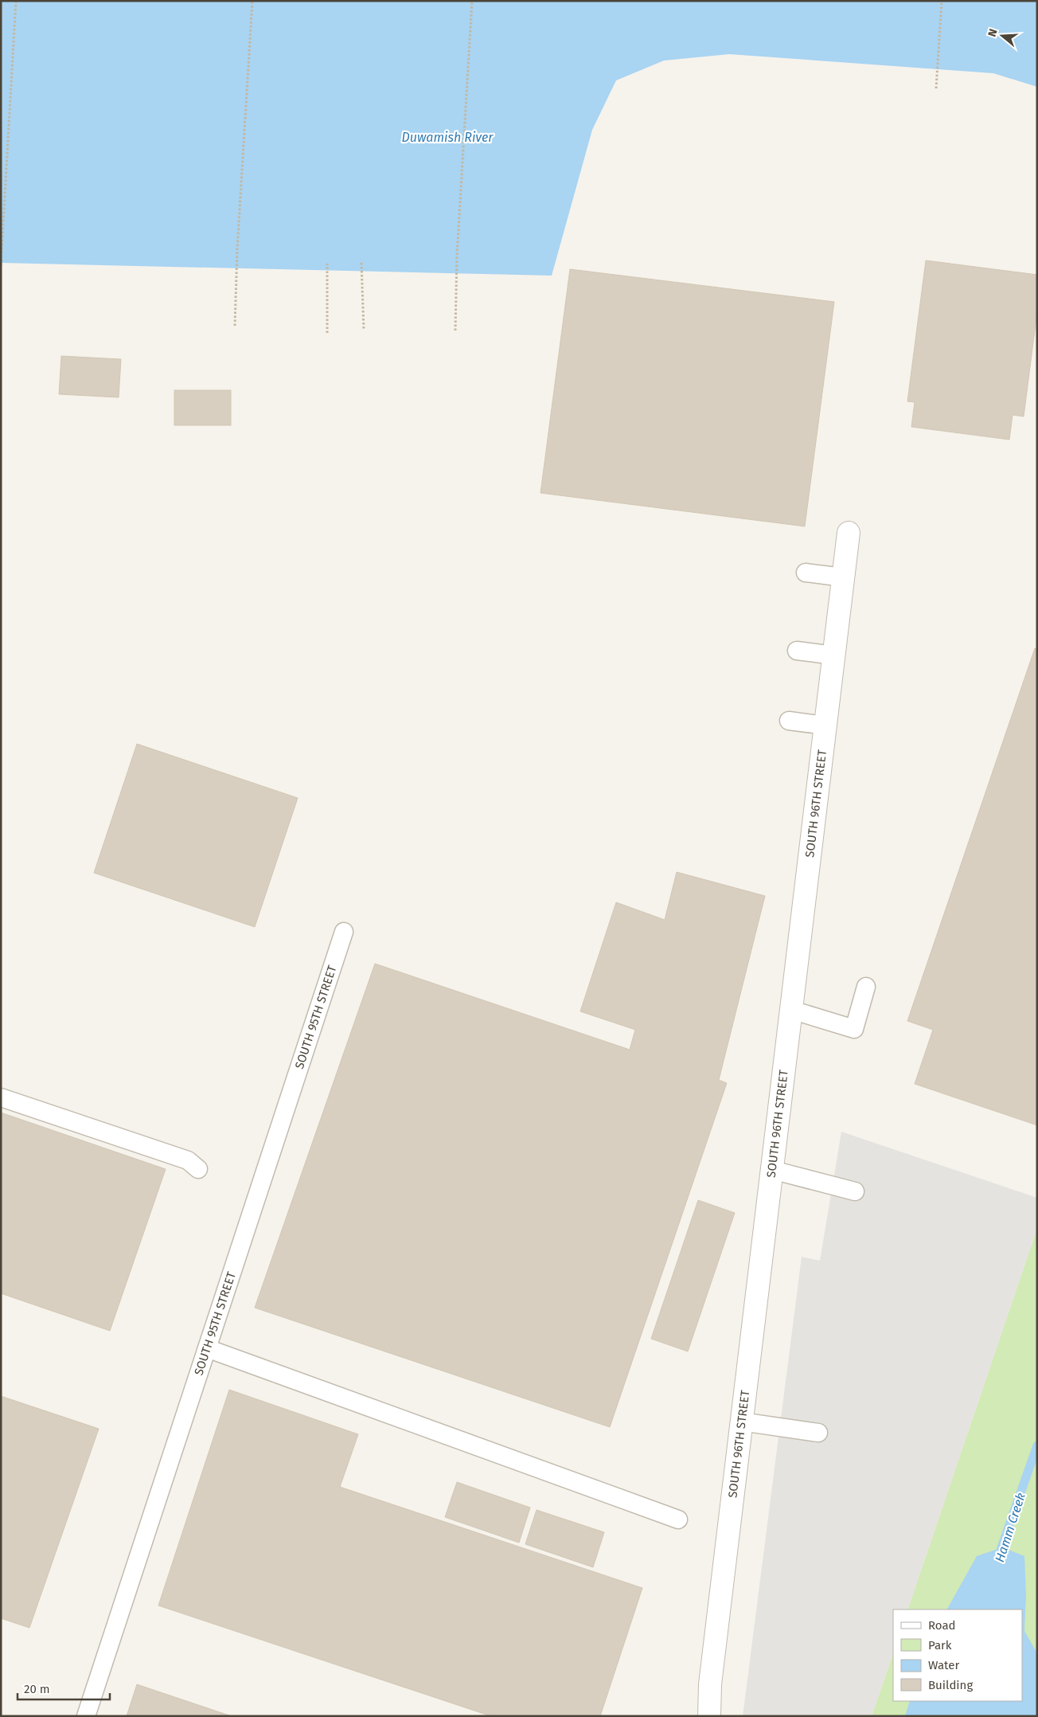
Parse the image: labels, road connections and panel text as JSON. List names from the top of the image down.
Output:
{
  "streets": {
    "street": ["SOUTH 96TH STREET"],
    "lane": ["SOUTH 95TH STREET"]
  },
  "water": ["Duwamish River", "Hamm Creek"],
  "legend": [
    "Road",
    "Park",
    "Water",
    "Building"
  ],
  "scale_bar": "20 m",
  "north": "left"
}
